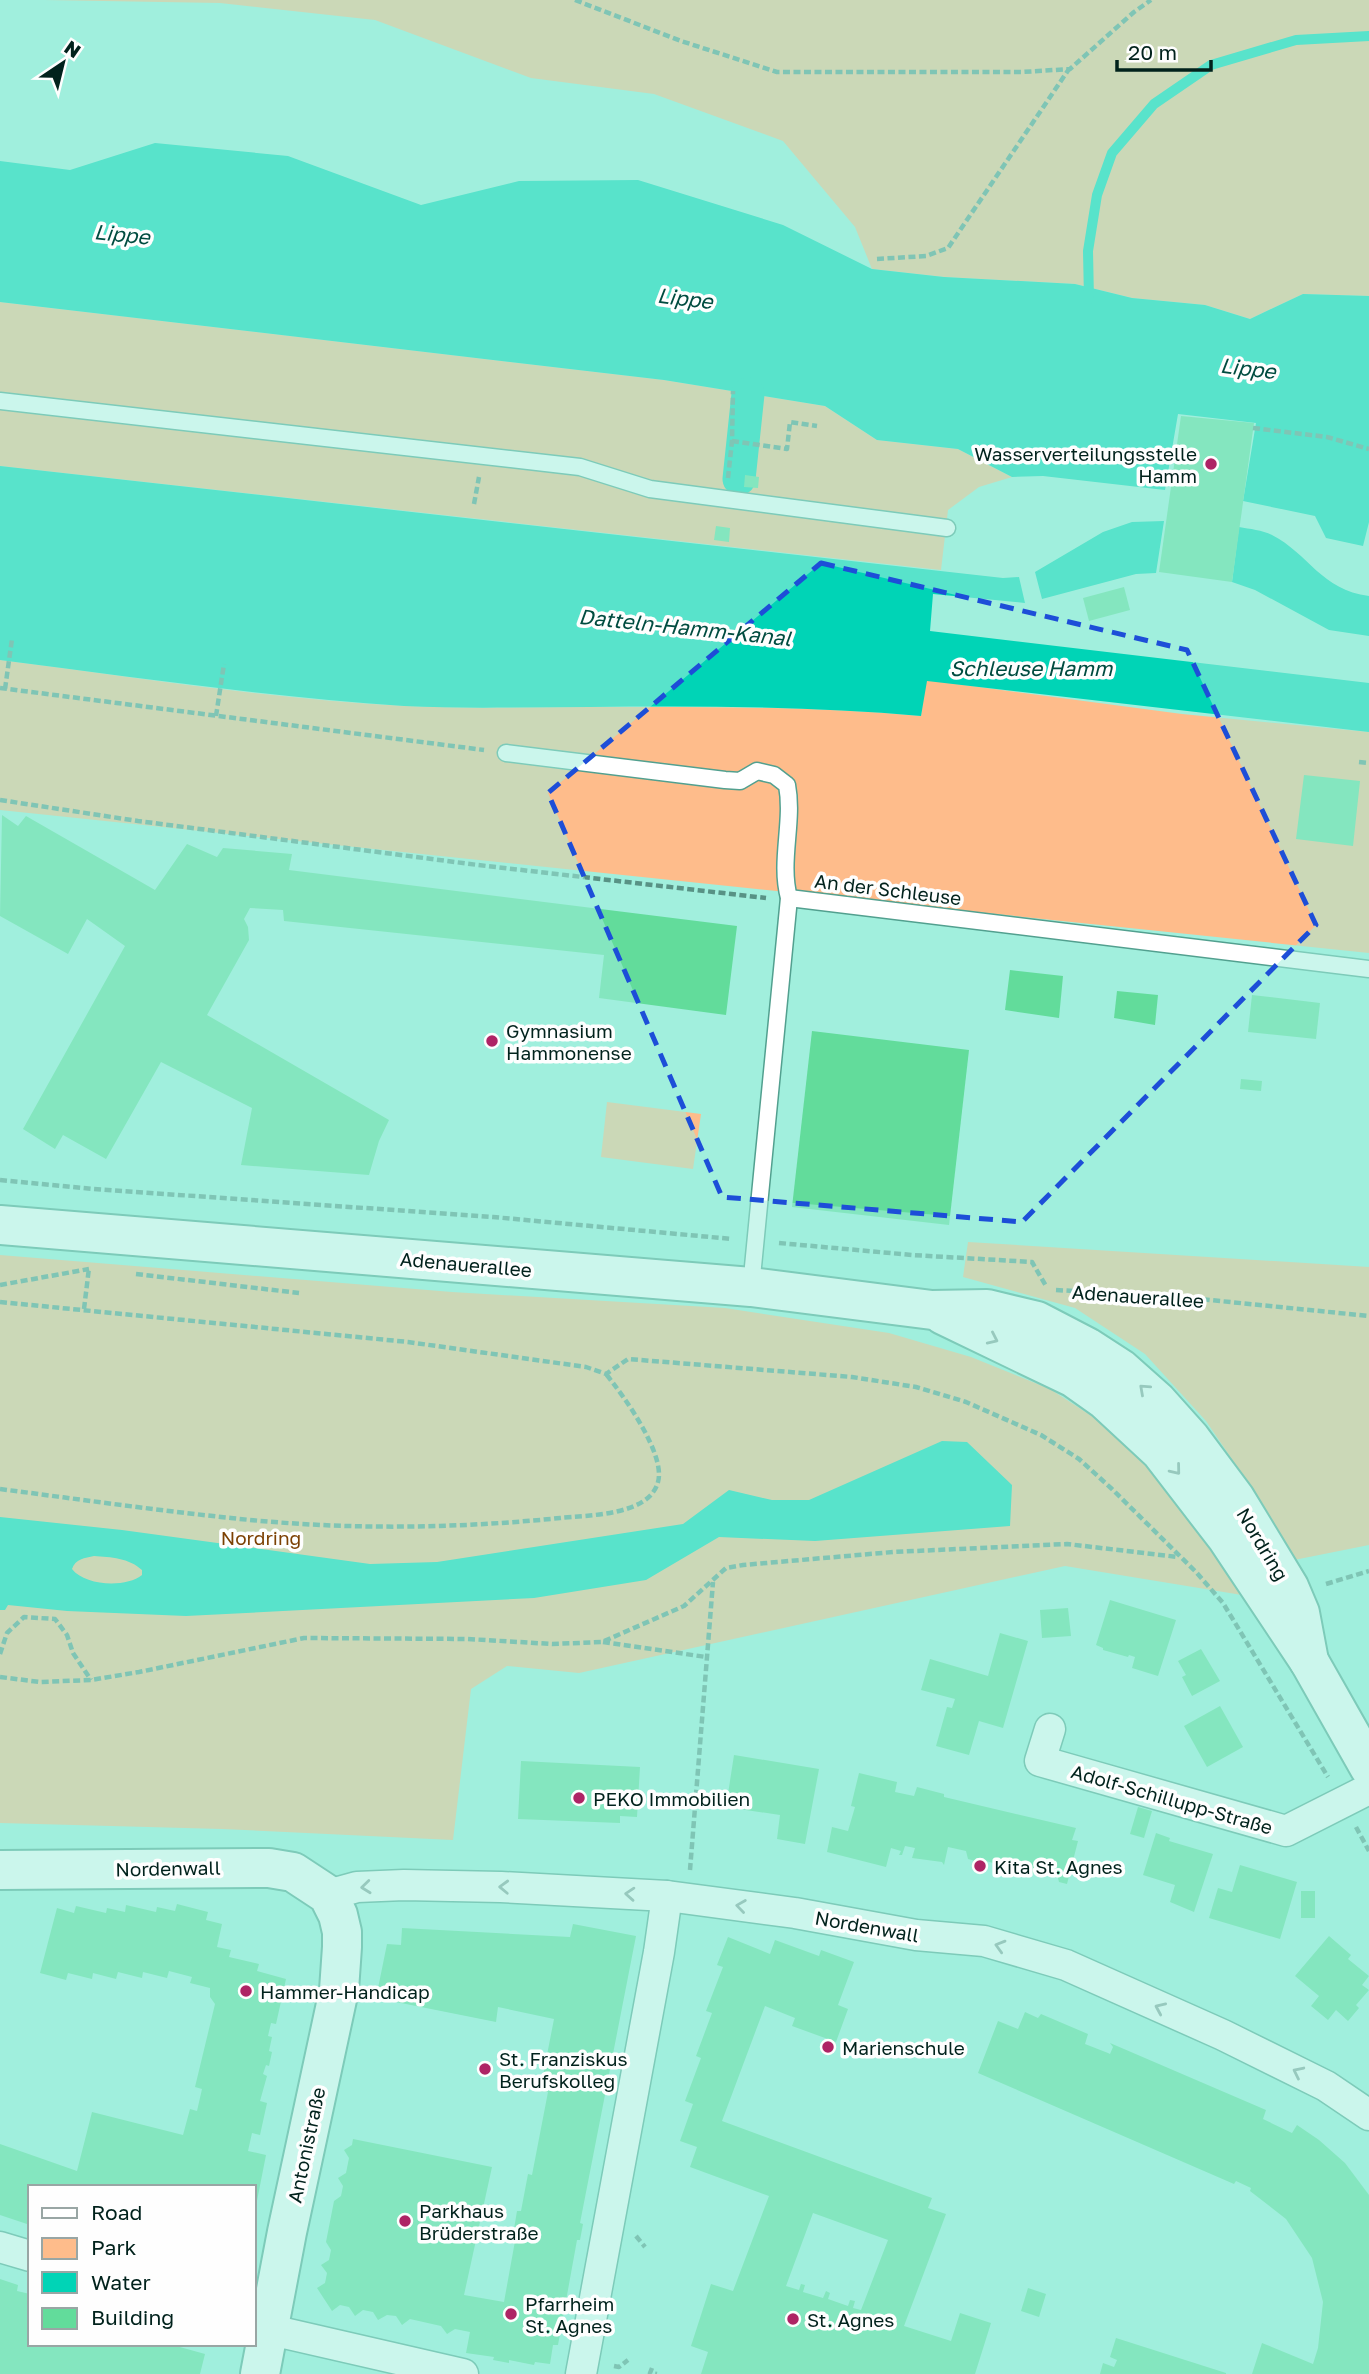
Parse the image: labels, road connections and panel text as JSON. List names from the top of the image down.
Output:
{
  "streets": {
    "main road": [
      "Adenauerallee",
      "Nordring",
      "Nordenwall",
      "Antonistraße"
    ],
    "street": ["Adolf-Schillupp-Straße"],
    "lane": ["An der Schleuse"]
  },
  "crossings": [
    ["An der Schleuse", "Adenauerallee"],
    ["Adenauerallee", "Nordring"],
    ["Nordenwall", "Antonistraße"]
  ],
  "one_way": ["Nordenwall"],
  "water": ["Lippe", "Datteln-Hamm-Kanal", "Schleuse Hamm"],
  "parks": ["Nordring"],
  "places": [
    "Wasserverteilungsstelle Hamm",
    "Gymnasium Hammonense",
    "PEKO Immobilien",
    "Kita St. Agnes",
    "Hammer-Handicap",
    "Marienschule",
    "St. Franziskus Berufskolleg",
    "Parkhaus Brüderstraße",
    "Pfarrheim St. Agnes",
    "St. Agnes"
  ],
  "legend": [
    "Road",
    "Park",
    "Water",
    "Building"
  ],
  "scale_bar": "20 m",
  "north": "top right"
}
